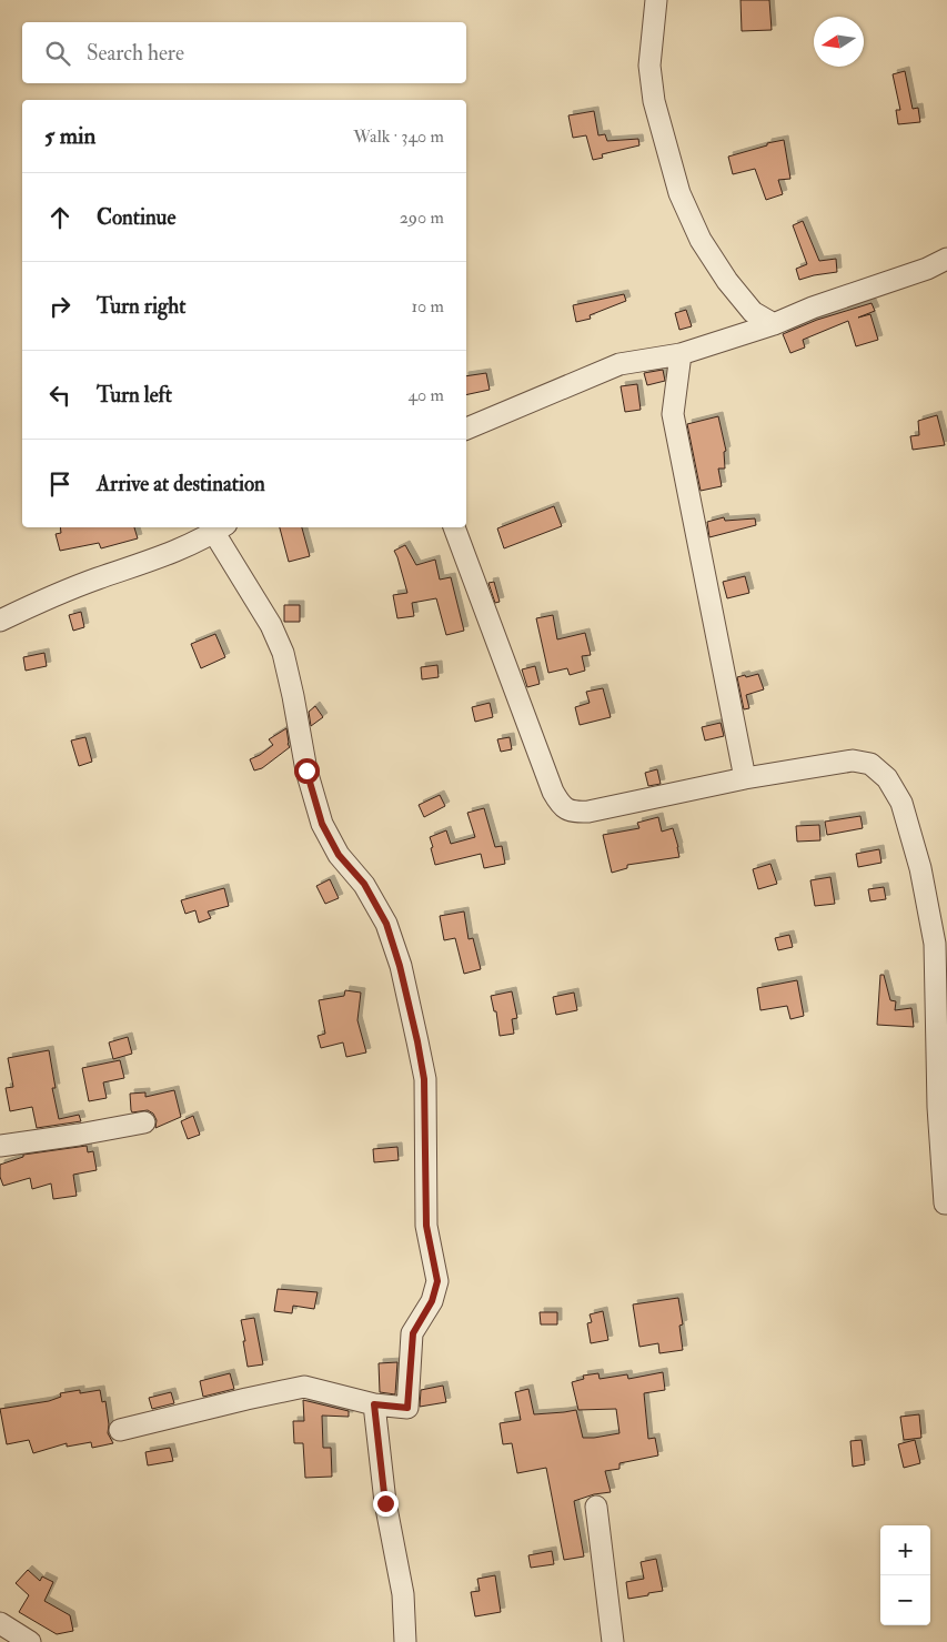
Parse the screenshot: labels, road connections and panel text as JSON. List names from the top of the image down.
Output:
{
  "north": "left",
  "page": {
    "search": "Search here",
    "heading": ["5 min", "Walk · 340 m"],
    "list": [
      ["Continue", "290 m"],
      ["Turn right", "10 m"],
      ["Turn left", "40 m"],
      "Arrive at destination"
    ],
    "map_buttons": ["+", "−"]
  }
}
